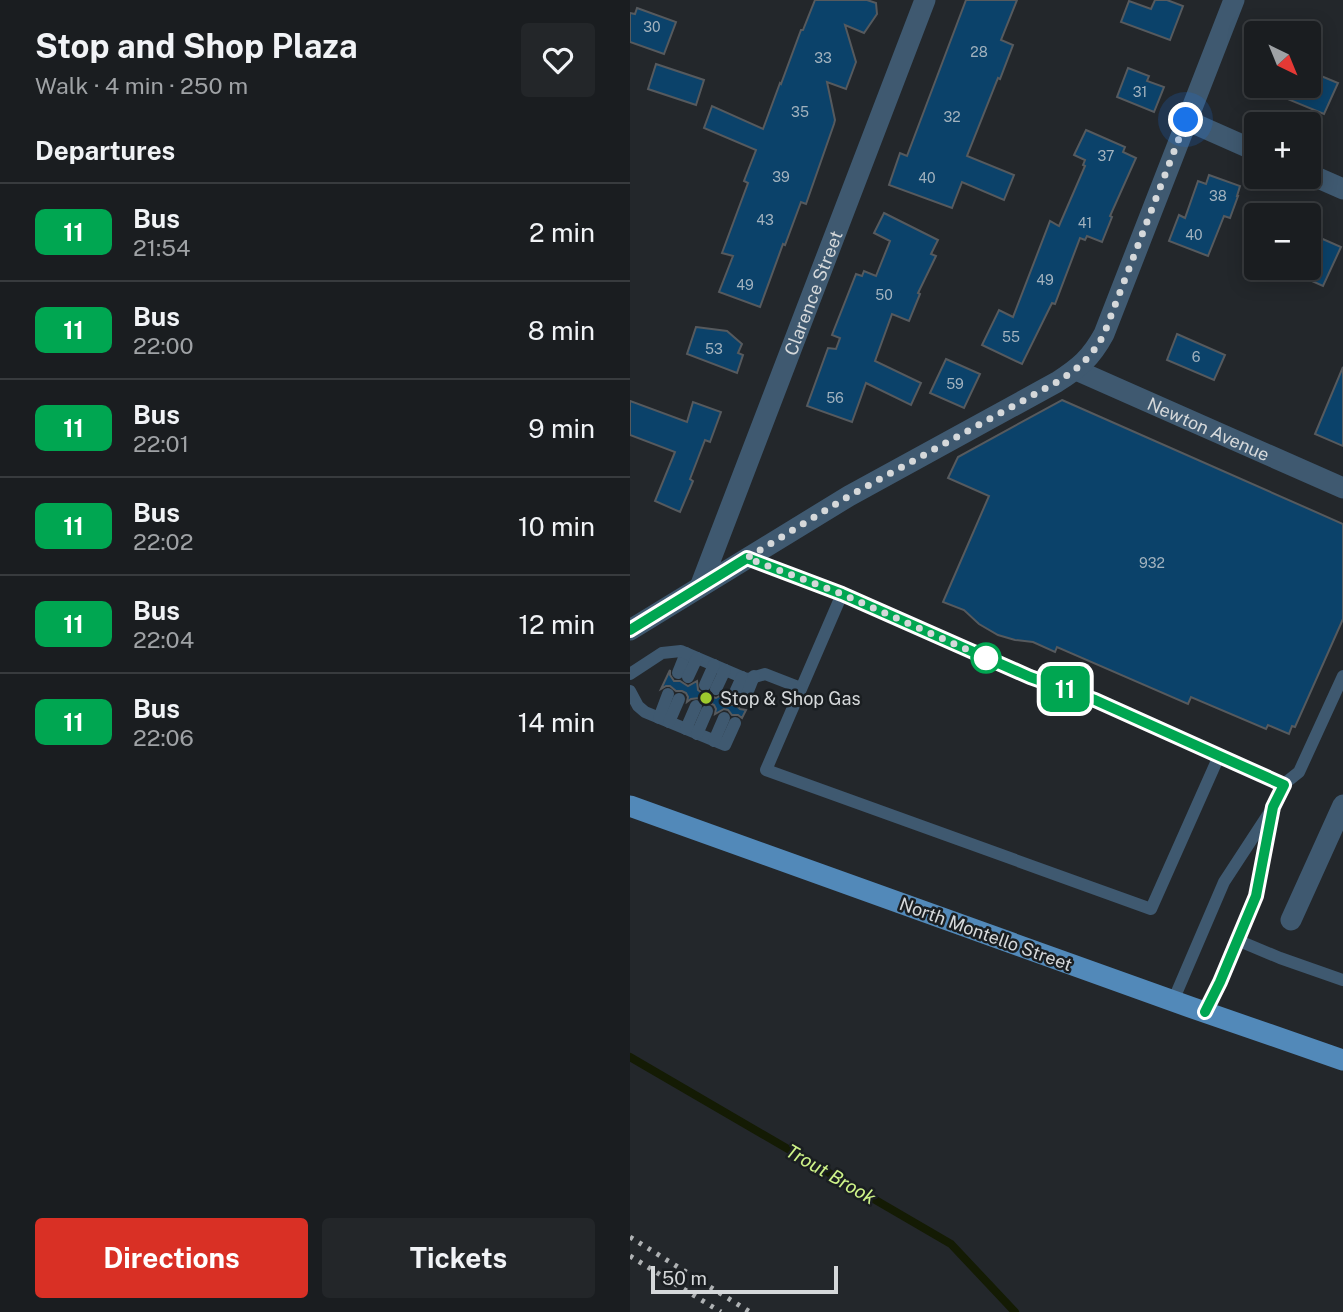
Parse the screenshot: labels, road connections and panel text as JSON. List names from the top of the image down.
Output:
{
  "streets": {
    "main road": ["North Montello Street"],
    "street": ["Clarence Street", "Newton Avenue"]
  },
  "water": ["Trout Brook"],
  "places": ["Stop & Shop Gas"],
  "lines": ["bus line 11"],
  "house_numbers": [
    "30",
    "28",
    "33",
    "31",
    "35",
    "32",
    "37",
    "39",
    "40",
    "38",
    "43",
    "41",
    "40",
    "49",
    "49",
    "50",
    "55",
    "53",
    "6",
    "59",
    "56",
    "932"
  ],
  "scale_bar": "50 m",
  "north": "bottom right",
  "page": {
    "heading": [
      ["Stop and Shop Plaza", "Walk · 4 min · 250 m"],
      "Departures"
    ],
    "on_map": "11",
    "map_buttons": ["+", "−"],
    "list": [
      {
        "mark": "11",
        "name": "Bus",
        "note": "21:54",
        "value": "2 min"
      },
      {
        "mark": "11",
        "name": "Bus",
        "note": "22:00",
        "value": "8 min"
      },
      {
        "mark": "11",
        "name": "Bus",
        "note": "22:01",
        "value": "9 min"
      },
      {
        "mark": "11",
        "name": "Bus",
        "note": "22:02",
        "value": "10 min"
      },
      {
        "mark": "11",
        "name": "Bus",
        "note": "22:04",
        "value": "12 min"
      },
      {
        "mark": "11",
        "name": "Bus",
        "note": "22:06",
        "value": "14 min"
      }
    ],
    "buttons": ["Directions", "Tickets"],
    "scale": "50 m"
  }
}
